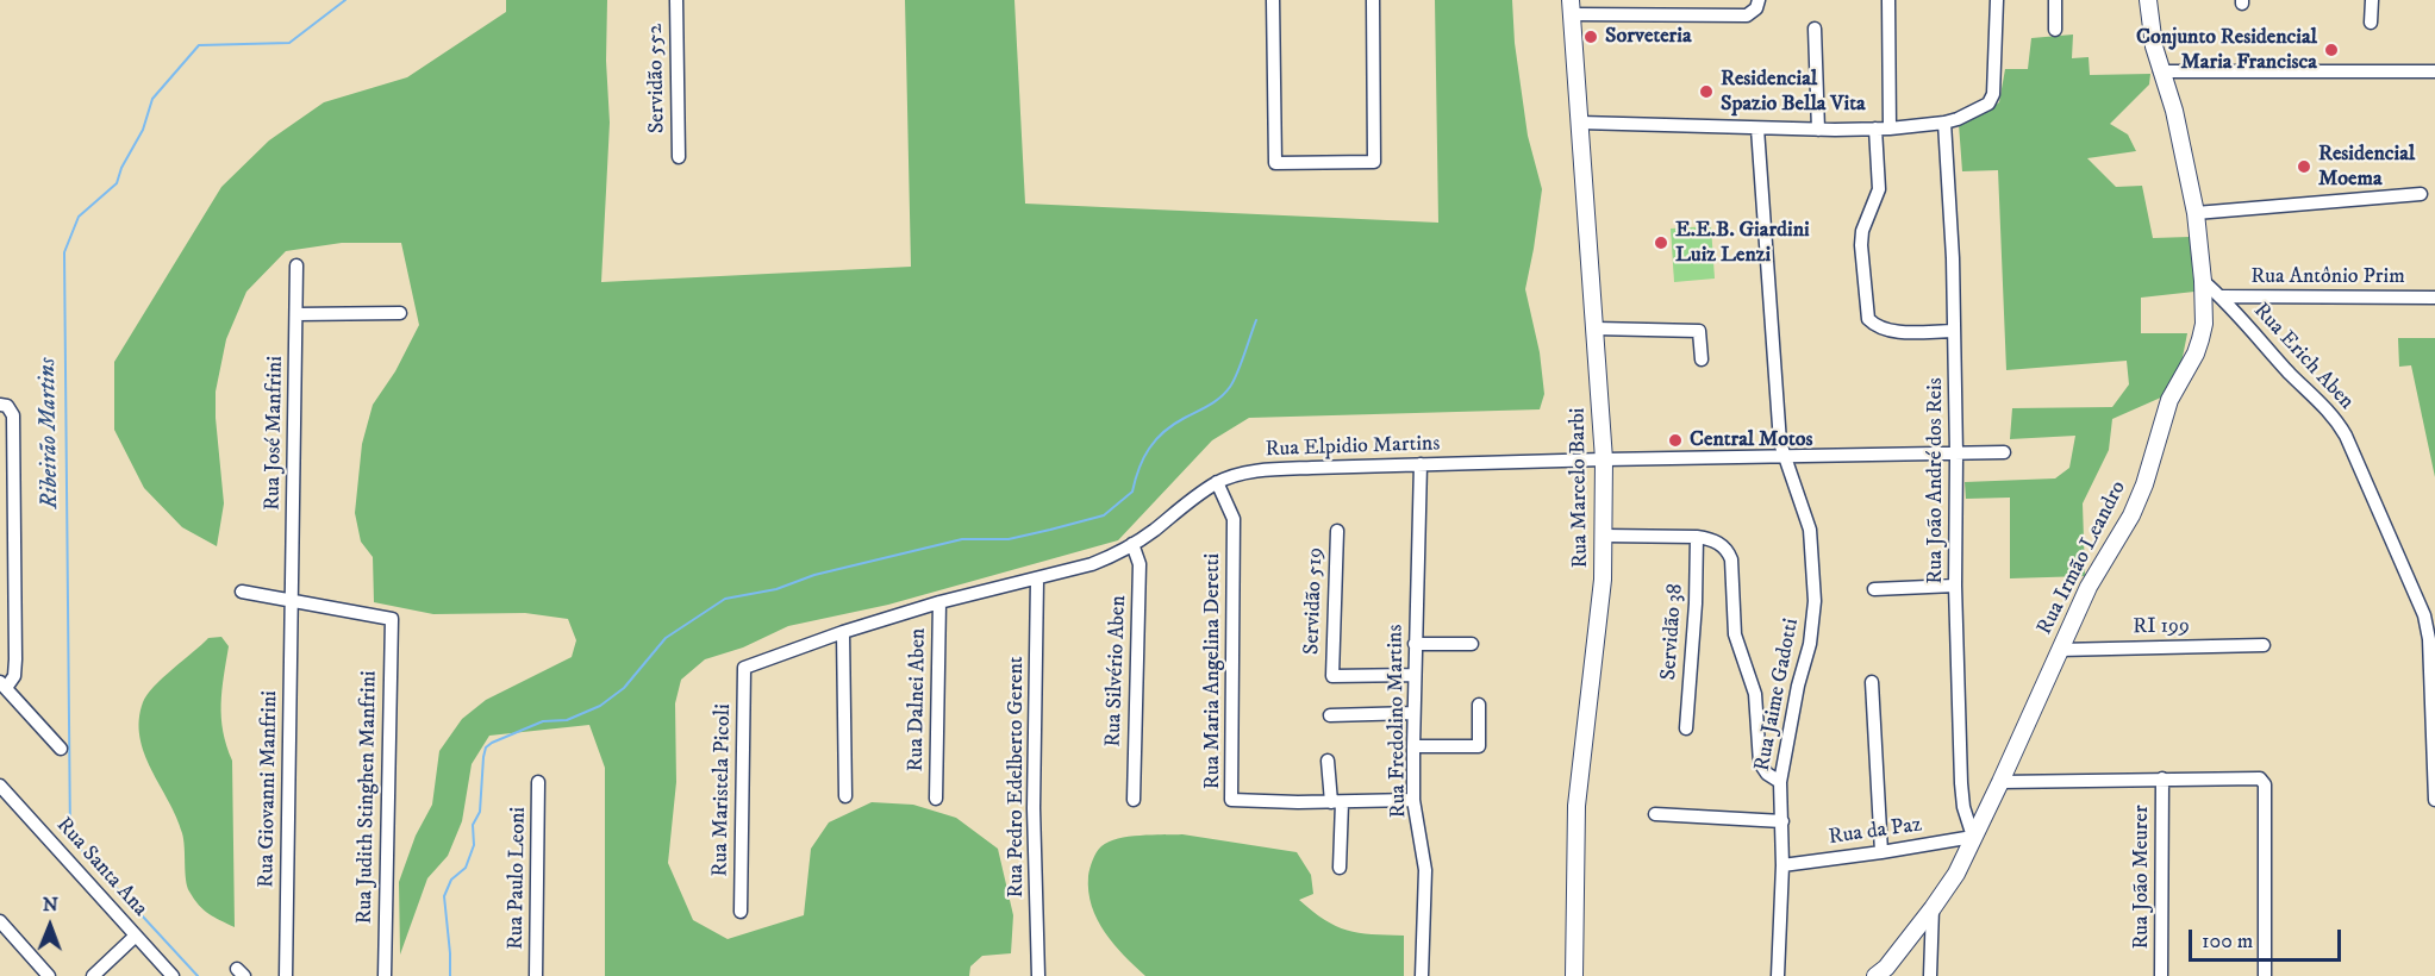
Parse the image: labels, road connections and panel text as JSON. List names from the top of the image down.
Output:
{
  "streets": {
    "street": [
      "Servidão 552",
      "Rua Antônio Prim",
      "Rua Erich Aben",
      "Rua José Manfrini",
      "Rua Elpidio Martins",
      "Rua João André dos Reis",
      "Rua Marcelo Barbi",
      "Rua Irmão Leandro",
      "Servidão 519",
      "RI 199",
      "Servidão 38",
      "Rua Silvério Aben",
      "Rua Maria Angelina Deretti",
      "Rua Jaime Gadotti",
      "Rua Dalnei Aben",
      "Rua Fredolino Martins",
      "Rua Pedro Edelberto Gerent",
      "Rua Giovanni Manfrini",
      "Rua Maristela Picoli",
      "Rua Judith Stinghen Manfrini",
      "Rua da Paz",
      "Rua Santa Ana",
      "Rua João Meurer",
      "Rua Paulo Leoni"
    ]
  },
  "crossings": [
    ["Rua Antônio Prim", "Rua Erich Aben"],
    ["Rua Erich Aben", "Rua Irmão Leandro"],
    ["Rua José Manfrini", "Rua Giovanni Manfrini"],
    ["Rua José Manfrini", "Rua Judith Stinghen Manfrini"],
    ["Rua Elpidio Martins", "Rua João André dos Reis"],
    ["Rua Elpidio Martins", "Rua Marcelo Barbi"],
    ["Rua Elpidio Martins", "Rua Silvério Aben"],
    ["Rua Elpidio Martins", "Rua Maria Angelina Deretti"],
    ["Rua Elpidio Martins", "Rua Jaime Gadotti"],
    ["Rua Elpidio Martins", "Rua Dalnei Aben"],
    ["Rua Elpidio Martins", "Rua Fredolino Martins"],
    ["Rua Elpidio Martins", "Rua Pedro Edelberto Gerent"],
    ["Rua Elpidio Martins", "Rua Maristela Picoli"],
    ["Rua João André dos Reis", "Rua Irmão Leandro"],
    ["Rua João André dos Reis", "Rua da Paz"],
    ["Rua Irmão Leandro", "RI 199"],
    ["Rua Irmão Leandro", "Rua da Paz"],
    ["Servidão 519", "Rua Fredolino Martins"],
    ["Rua Jaime Gadotti", "Rua da Paz"],
    ["Rua Giovanni Manfrini", "Rua Judith Stinghen Manfrini"]
  ],
  "water": ["Ribeirão Martins"],
  "places": [
    "Sorveteria",
    "Conjunto Residencial Maria Francisca",
    "Residencial Spazio Bella Vita",
    "Residencial Moema",
    "E.E.B. Giardini Luiz Lenzi",
    "Central Motos"
  ],
  "scale_bar": "100 m",
  "north": "top"
}
